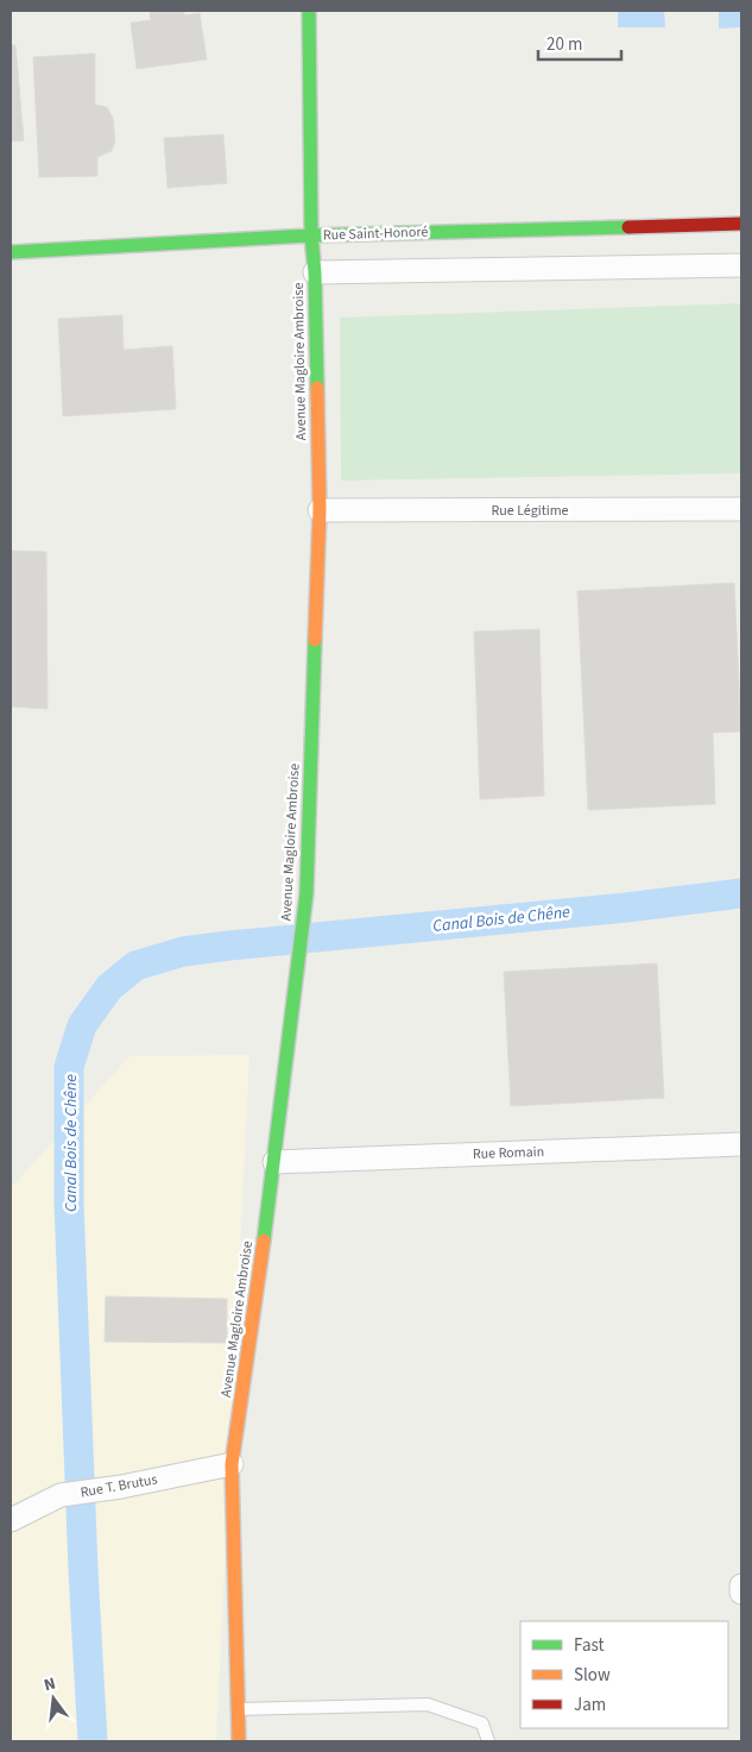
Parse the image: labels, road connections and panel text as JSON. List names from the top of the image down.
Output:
{
  "streets": {
    "street": [
      "Rue Saint-Honoré",
      "Avenue Magloire Ambroise",
      "Rue Légitime",
      "Rue Romain",
      "Rue T. Brutus"
    ]
  },
  "crossings": [
    ["Rue Saint-Honoré", "Avenue Magloire Ambroise"],
    ["Avenue Magloire Ambroise", "Rue Légitime"],
    ["Avenue Magloire Ambroise", "Rue Romain"],
    ["Avenue Magloire Ambroise", "Rue T. Brutus"]
  ],
  "water": ["Canal Bois de Chêne"],
  "legend": ["Fast", "Slow", "Jam"],
  "scale_bar": "20 m",
  "north": "top"
}
